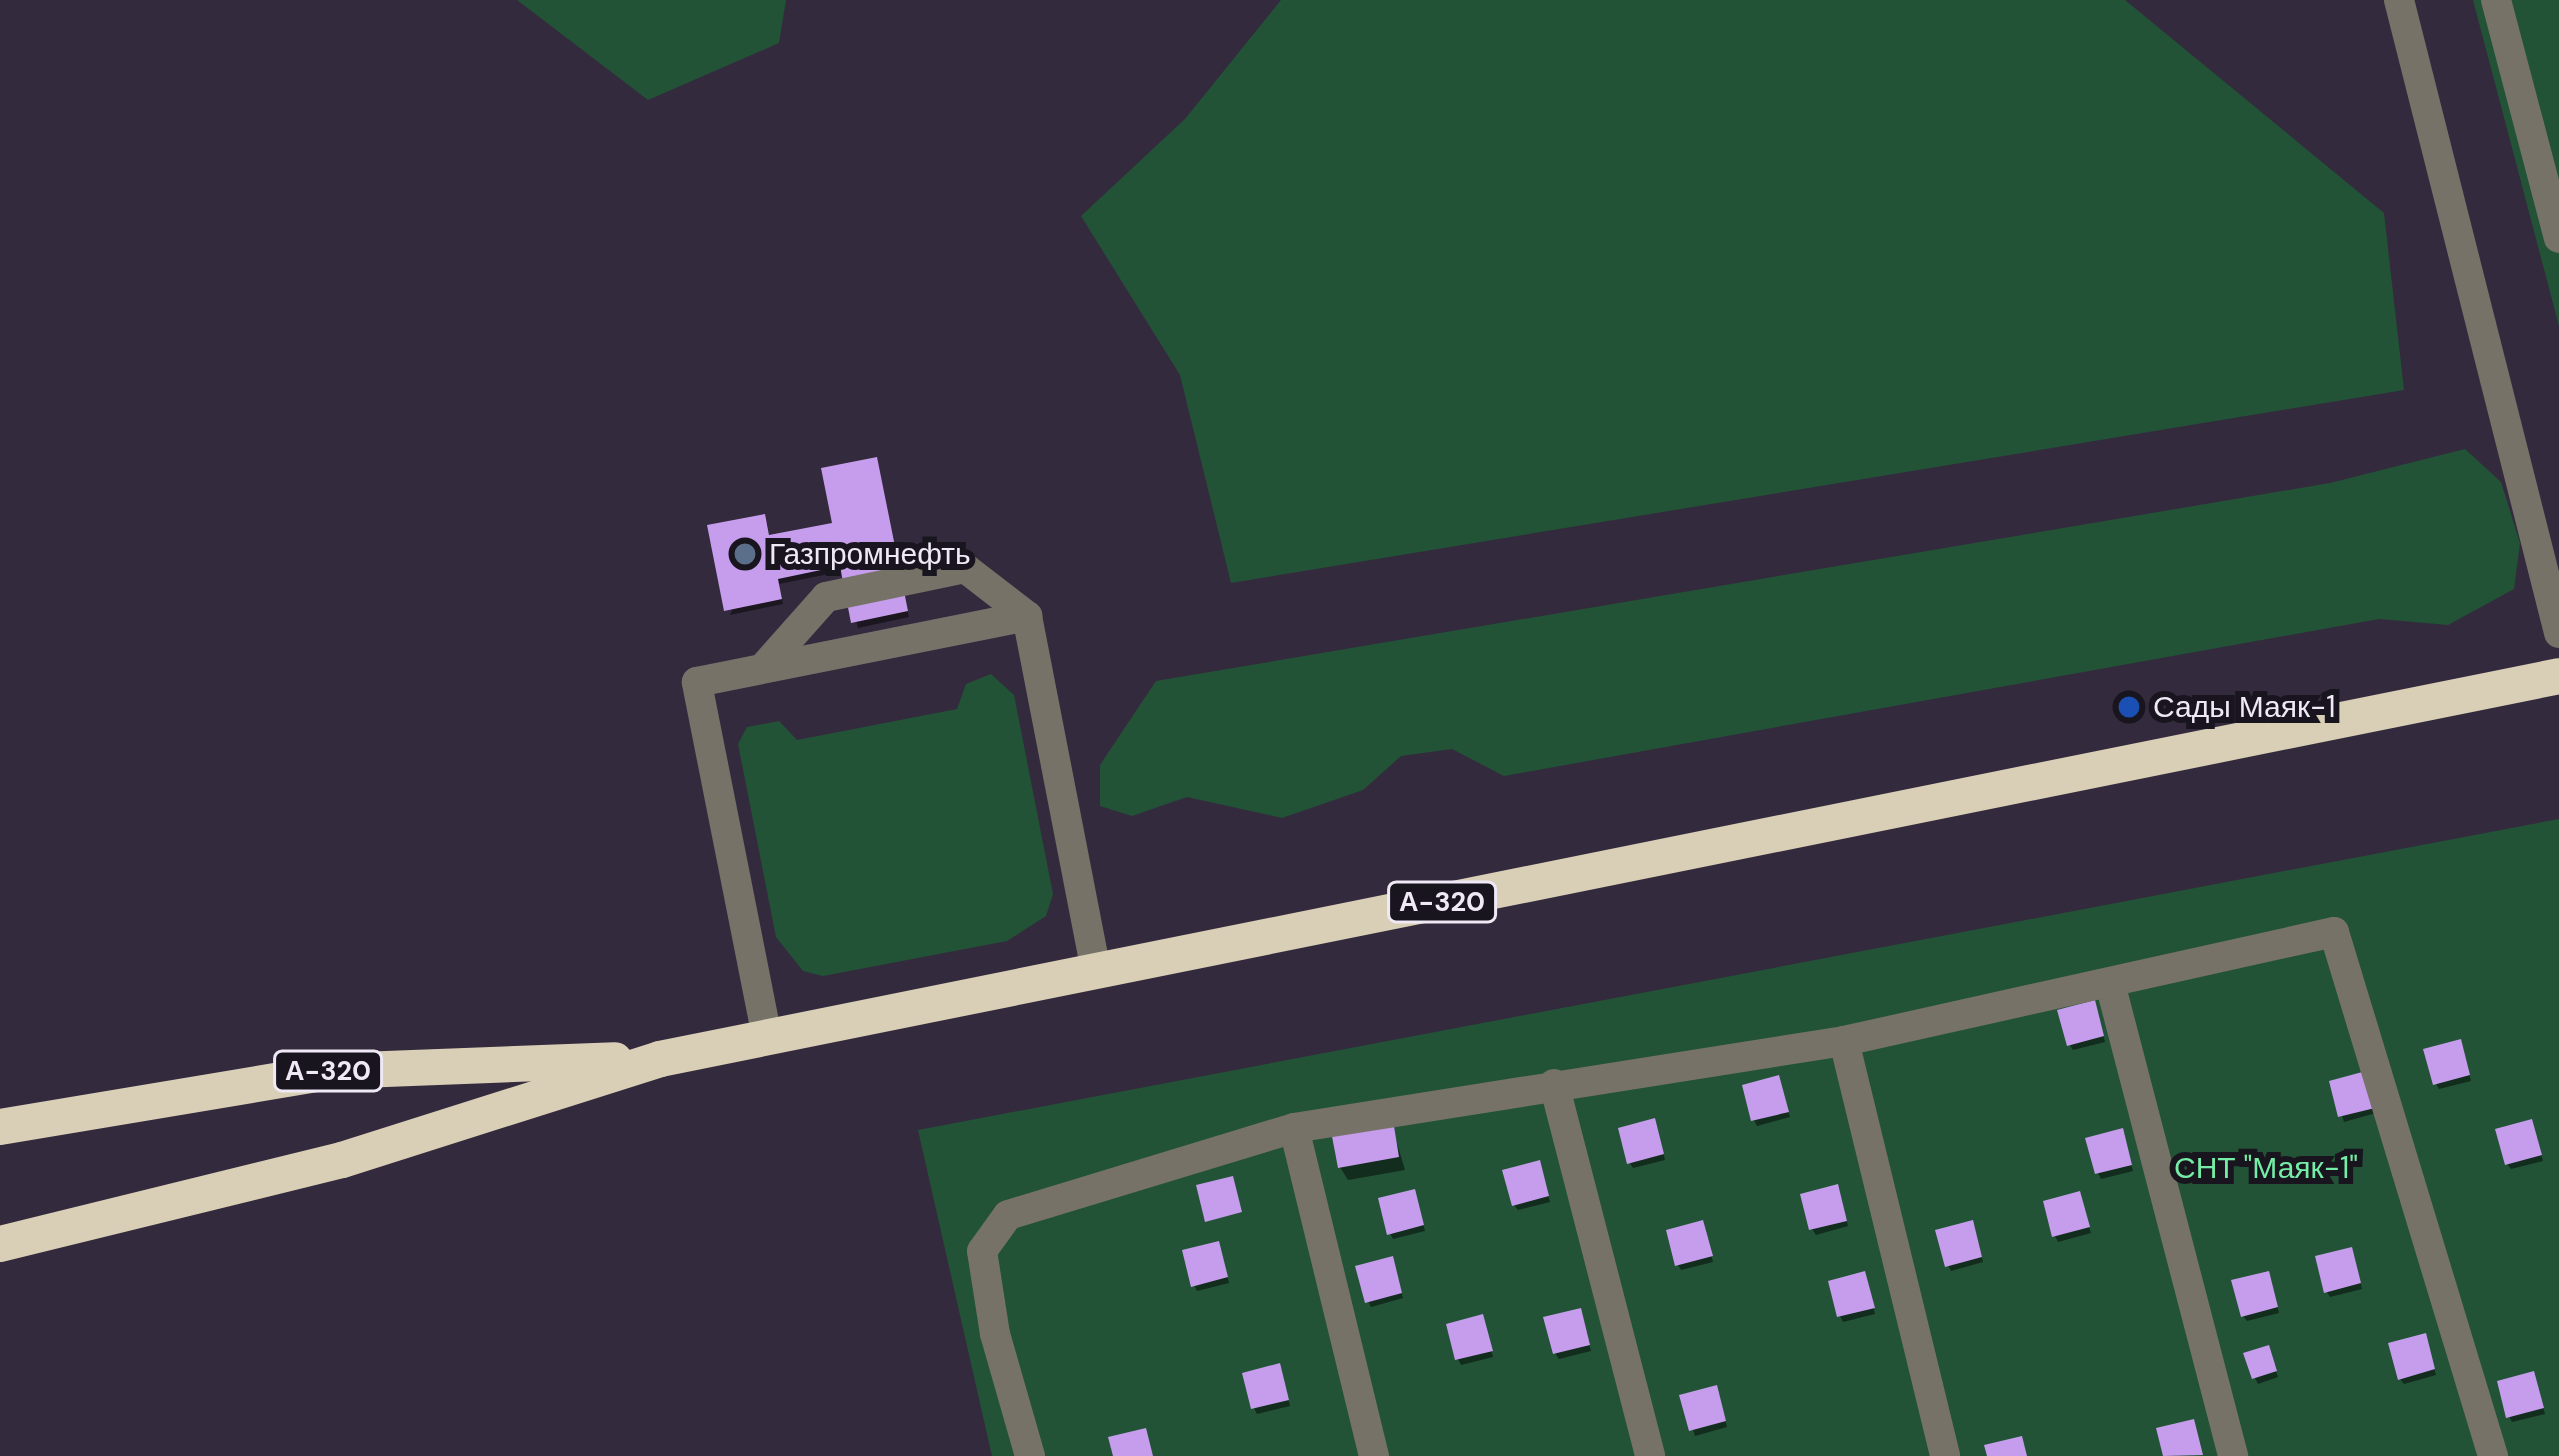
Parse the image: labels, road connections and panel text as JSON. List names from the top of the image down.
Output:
{
  "streets": {
    "highway": ["А-320"]
  },
  "parks": ["СНТ \"Маяк-1\""],
  "places": ["Газпромнефть", "Сады Маяк-1"]
}
